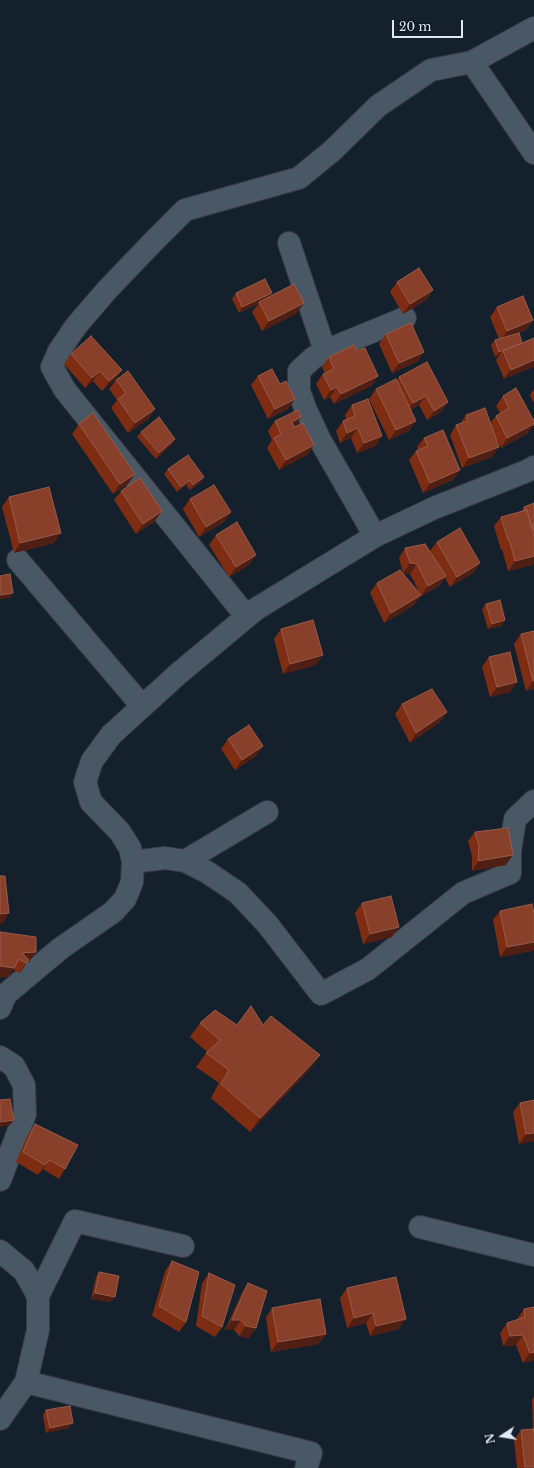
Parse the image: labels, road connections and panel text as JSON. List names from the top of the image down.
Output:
{
  "scale_bar": "20 m",
  "north": "left"
}
